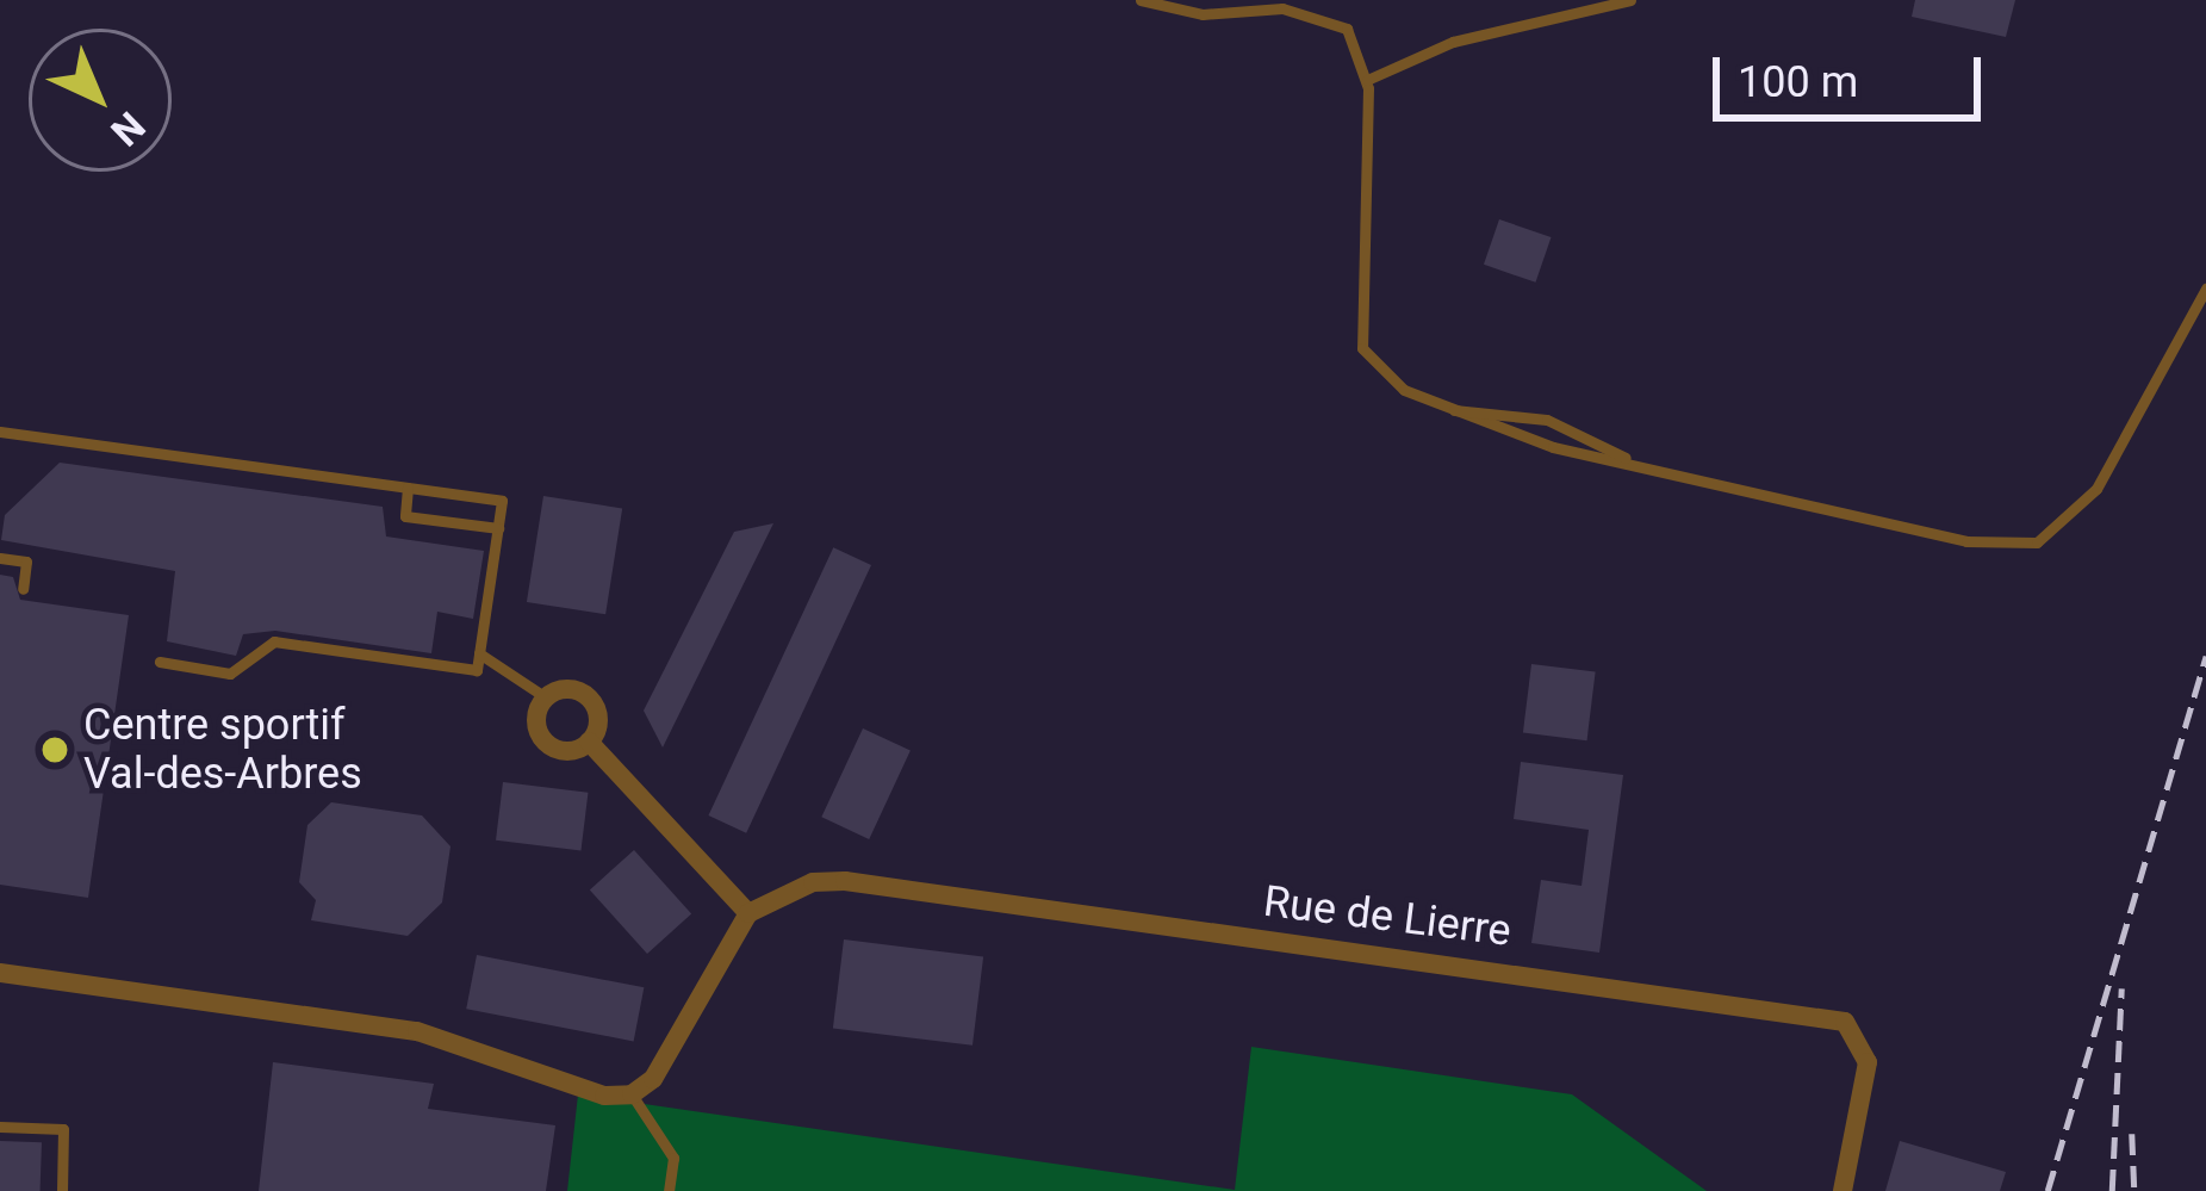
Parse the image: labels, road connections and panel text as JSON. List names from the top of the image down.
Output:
{
  "streets": {
    "street": ["Rue de Lierre"]
  },
  "places": ["Centre sportif Val-des-Arbres"],
  "scale_bar": "100 m",
  "north": "bottom right"
}
